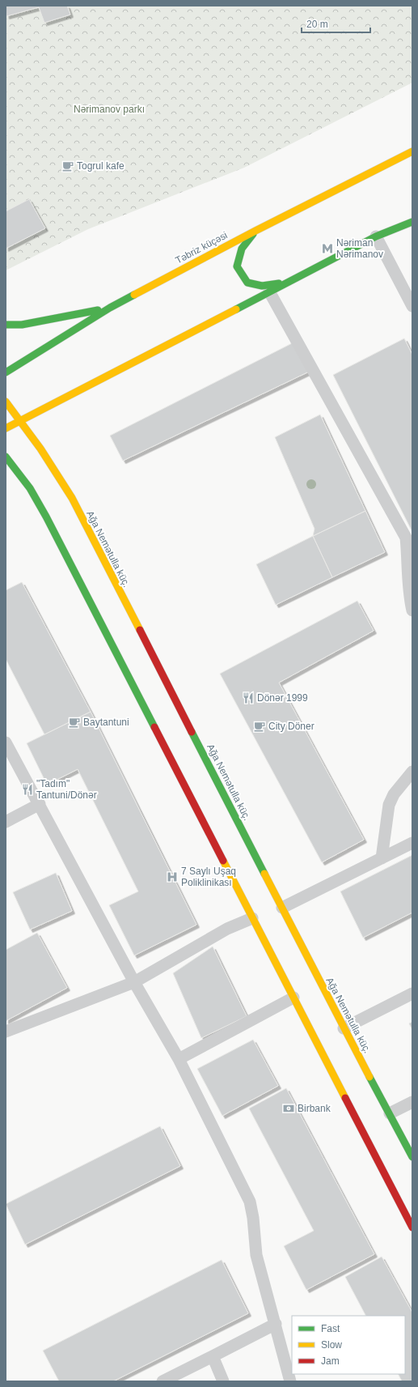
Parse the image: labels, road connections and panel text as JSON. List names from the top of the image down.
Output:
{
  "streets": {
    "main road": ["Təbriz küçəsi", "Ağa Nemətulla küç."]
  },
  "parks": ["Nərimanov parkı"],
  "places": {
    "cafe": ["Togrul kafe", "Baytantuni", "City Döner"],
    "metro station": ["Nəriman Nərimanov"],
    "restaurant": ["Dönər 1999", "\"Tadım\" Tantuni/Dönər"],
    "hospital": ["7 Saylı Uşaq Poliklinikası"],
    "bank": ["Birbank"]
  },
  "legend": ["Fast", "Slow", "Jam"],
  "scale_bar": "20 m"
}
